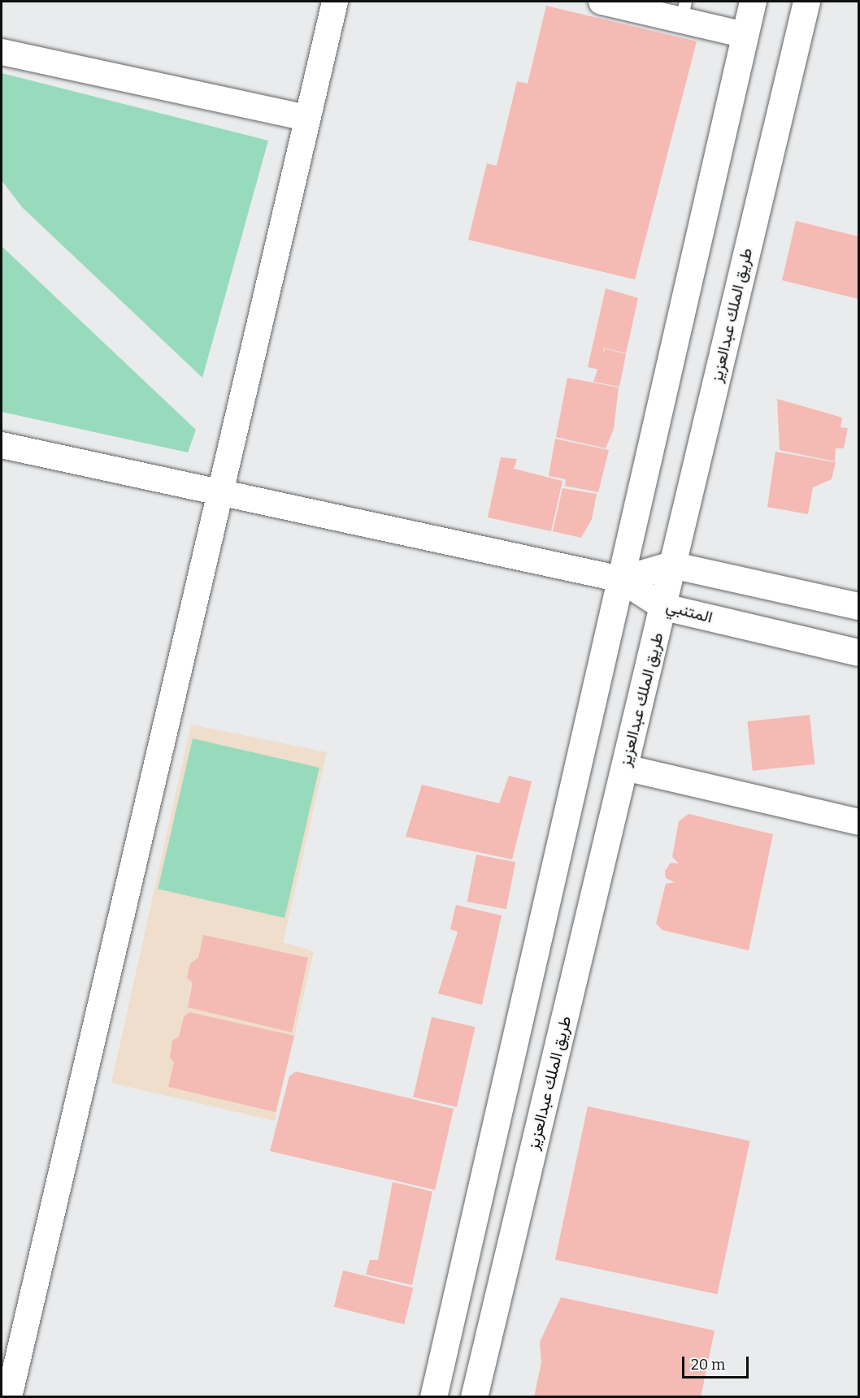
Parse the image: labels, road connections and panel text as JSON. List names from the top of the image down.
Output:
{
  "streets": {
    "main road": ["طريق الملك عبدالعزيز", "المتنبي"]
  },
  "crossings": [
    ["طريق الملك عبدالعزيز", "المتنبي"]
  ],
  "scale_bar": "20 m"
}
